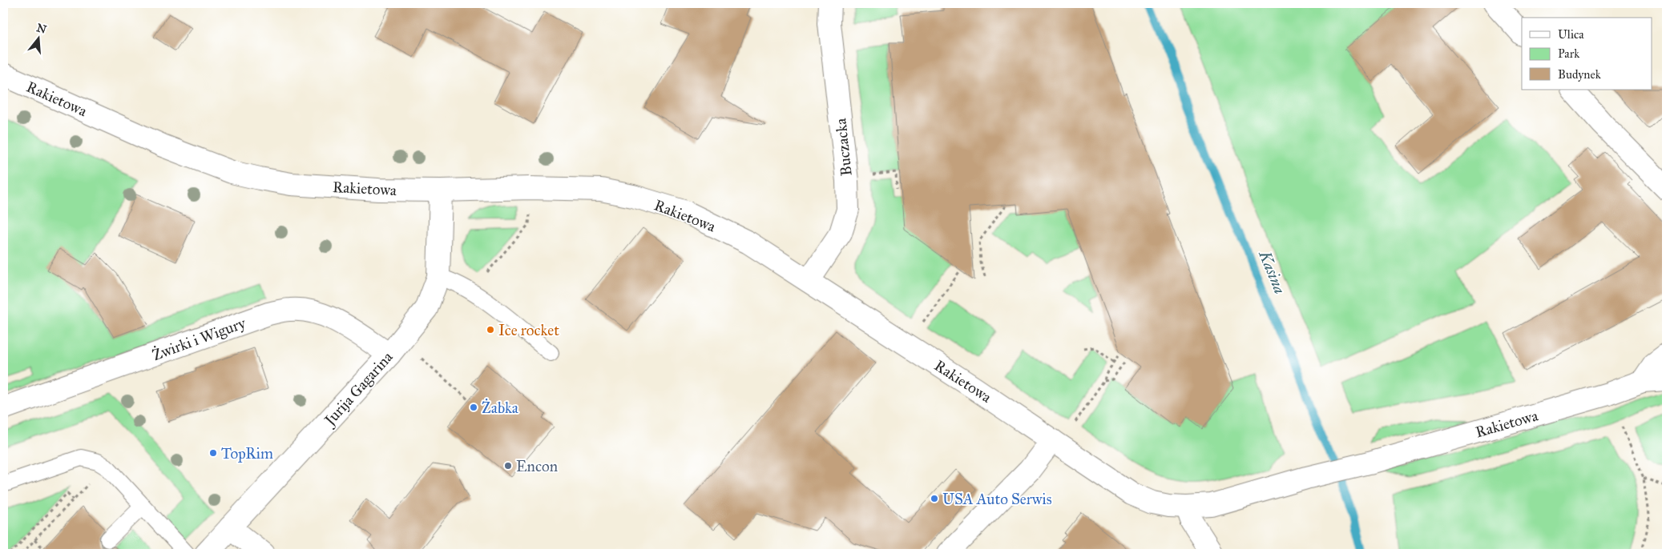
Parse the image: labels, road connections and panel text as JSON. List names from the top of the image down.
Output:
{
  "streets": {
    "street": [
      "Rakietowa",
      "Buczacka",
      "Żwirki i Wigury",
      "Jurija Gagarina"
    ]
  },
  "crossings": [
    ["Rakietowa", "Buczacka"],
    ["Rakietowa", "Jurija Gagarina"],
    ["Żwirki i Wigury", "Jurija Gagarina"]
  ],
  "water": ["Kasina"],
  "places": [
    "Ice rocket",
    "Żabka",
    "TopRim",
    "Encon",
    "USA Auto Serwis"
  ],
  "legend": ["Ulica", "Park", "Budynek"],
  "north": "top"
}
